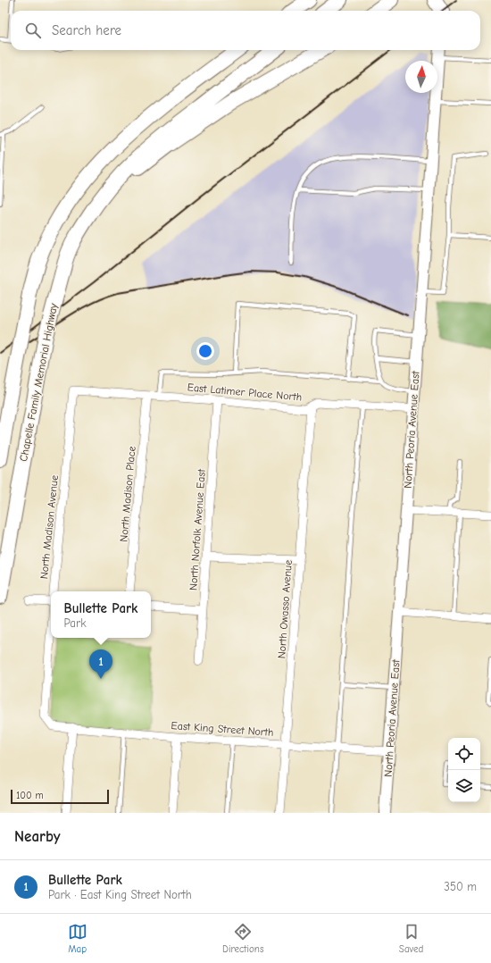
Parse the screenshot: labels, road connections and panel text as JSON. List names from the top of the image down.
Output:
{
  "streets": {
    "highway": ["Chapelle Family Memorial Highway"],
    "main road": ["North Peoria Avenue East"],
    "street": [
      "East Latimer Place North",
      "North Madison Place",
      "North Madison Avenue",
      "North Norfolk Avenue East",
      "North Owasso Avenue",
      "East King Street North"
    ]
  },
  "crossings": [
    ["East Latimer Place North", "North Peoria Avenue East"],
    ["East Latimer Place North", "North Madison Place"],
    ["East Latimer Place North", "North Madison Avenue"],
    ["East Latimer Place North", "North Norfolk Avenue East"],
    ["East Latimer Place North", "North Owasso Avenue"],
    ["North Peoria Avenue East", "East King Street North"],
    ["North Madison Avenue", "East King Street North"],
    ["North Owasso Avenue", "East King Street North"]
  ],
  "scale_bar": "100 m",
  "north": "top",
  "page": {
    "search": "Search here",
    "popup": ["Bullette Park", "Park"],
    "pins": "1",
    "scale": "100 m",
    "heading": "Nearby",
    "list": [
      {
        "mark": "1",
        "name": "Bullette Park",
        "note": "Park · East King Street North",
        "value": "350 m"
      }
    ],
    "nav": ["Map", "Directions", "Saved"]
  }
}
